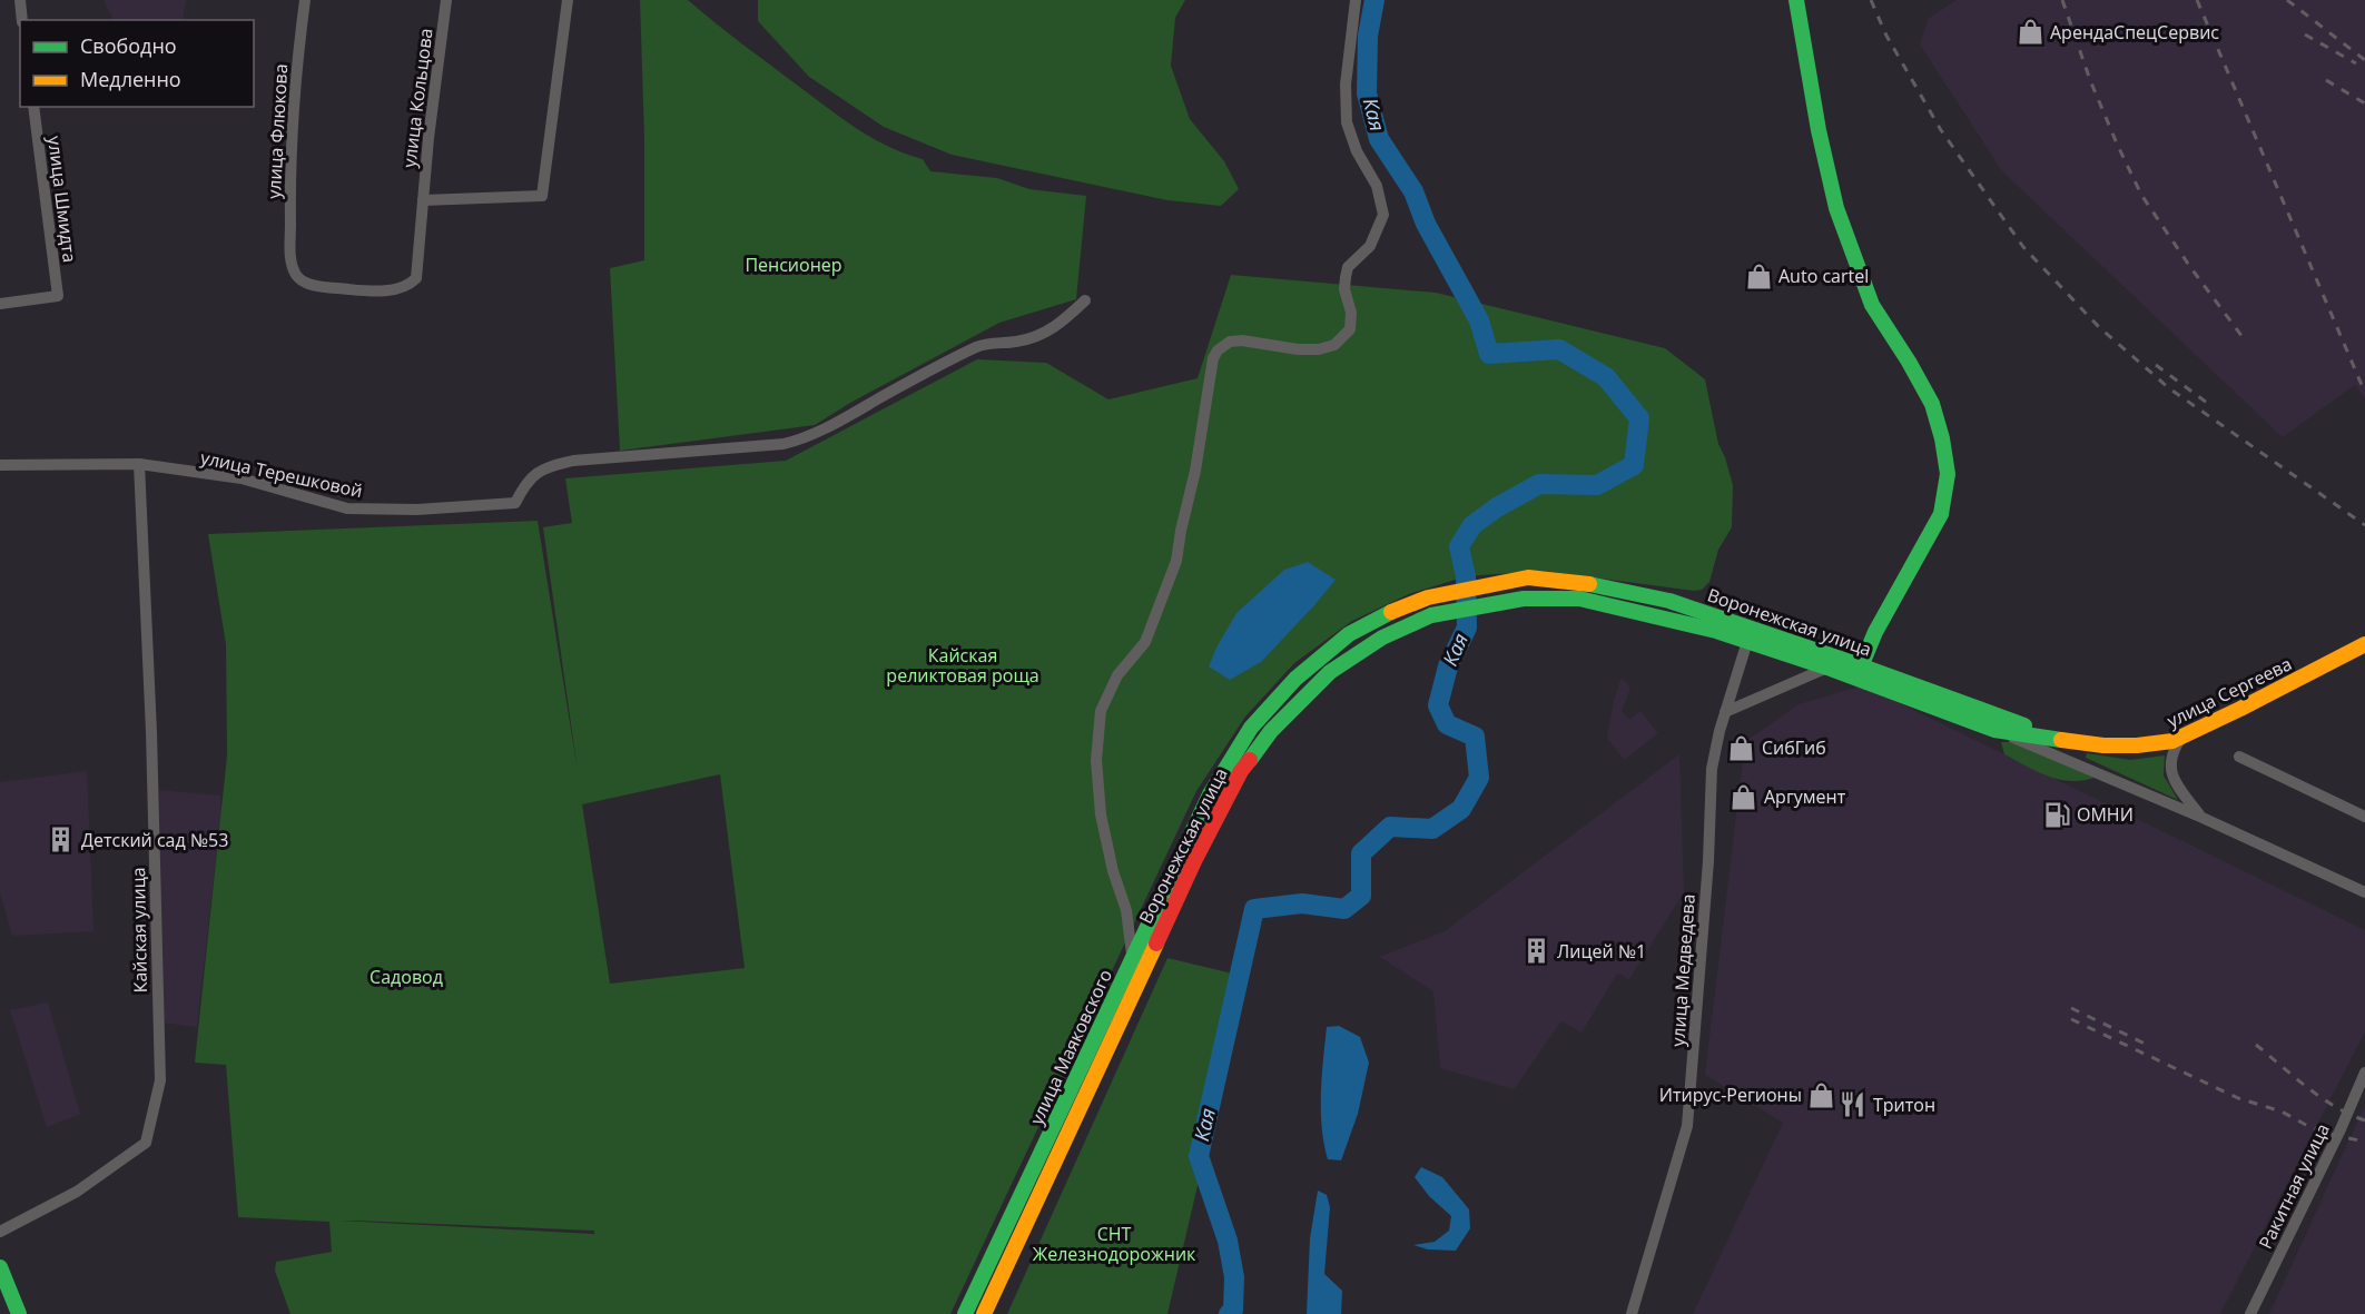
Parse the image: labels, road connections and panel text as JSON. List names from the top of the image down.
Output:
{
  "streets": {
    "main road": ["Воронежская улица", "улица Сергеева", "улица Маяковского"],
    "street": [
      "улица Кольцова",
      "улица Флюкова",
      "улица Шмидта",
      "улица Терешковой",
      "Кайская улица",
      "улица Медведева",
      "Ракитная улица"
    ]
  },
  "crossings": [
    ["улица Кольцова", "улица Флюкова"],
    ["улица Терешковой", "Кайская улица"],
    ["Воронежская улица", "улица Сергеева"],
    ["Воронежская улица", "улица Медведева"],
    ["Воронежская улица", "улица Маяковского"]
  ],
  "water": ["Кая"],
  "parks": [
    "Пенсионер",
    "Кайская реликтовая роща",
    "Садовод",
    "СНТ Железнодорожник"
  ],
  "places": {
    "shop": [
      "АрендаСпецСервис",
      "Auto cartel",
      "СибГиб",
      "Аргумент",
      "Итирус-Регионы"
    ],
    "fuel station": ["ОМНИ"],
    "building": ["Детский сад №53", "Лицей №1"],
    "restaurant": ["Тритон"]
  },
  "legend": ["Свободно", "Медленно"]
}
